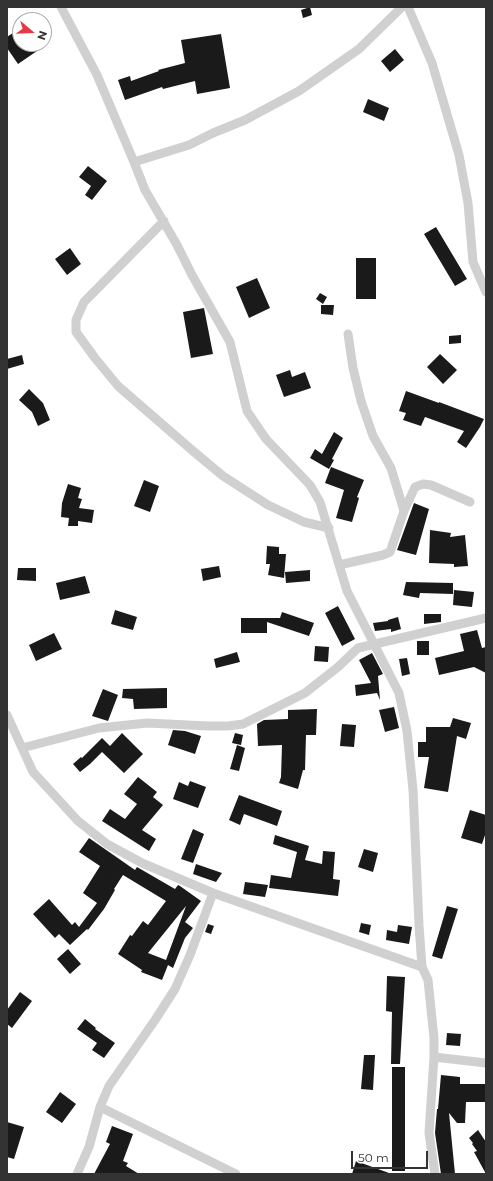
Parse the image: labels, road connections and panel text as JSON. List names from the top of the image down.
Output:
{
  "scale_bar": "50 m",
  "north": "right"
}
